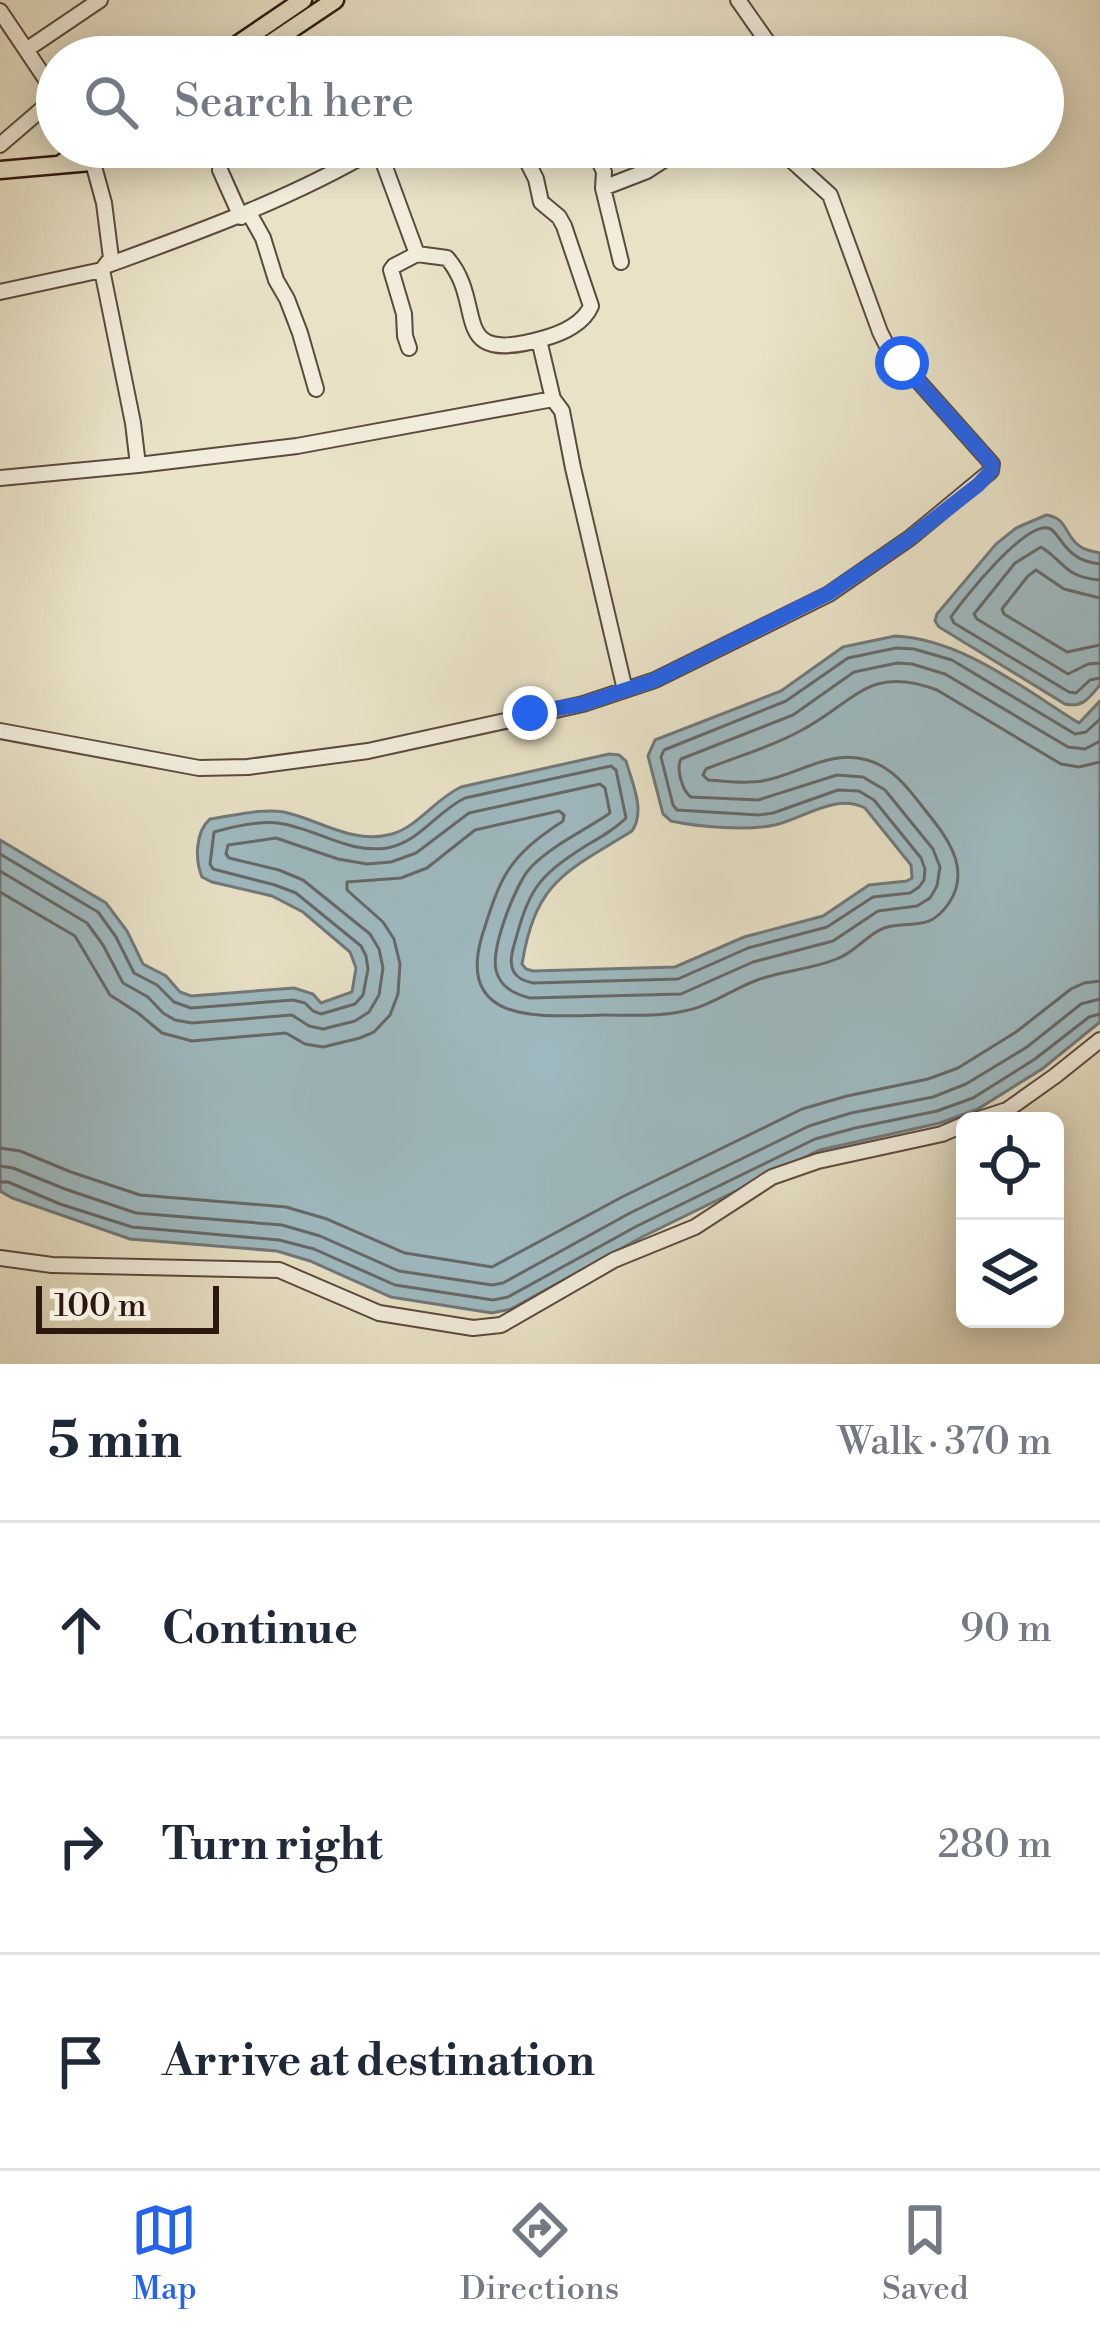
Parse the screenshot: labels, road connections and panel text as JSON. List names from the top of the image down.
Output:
{
  "scale_bar": "100 m",
  "page": {
    "search": "Search here",
    "scale": "100 m",
    "heading": ["5 min", "Walk · 370 m"],
    "list": [
      ["Continue", "90 m"],
      ["Turn right", "280 m"],
      "Arrive at destination"
    ],
    "nav": ["Map", "Directions", "Saved"]
  }
}
